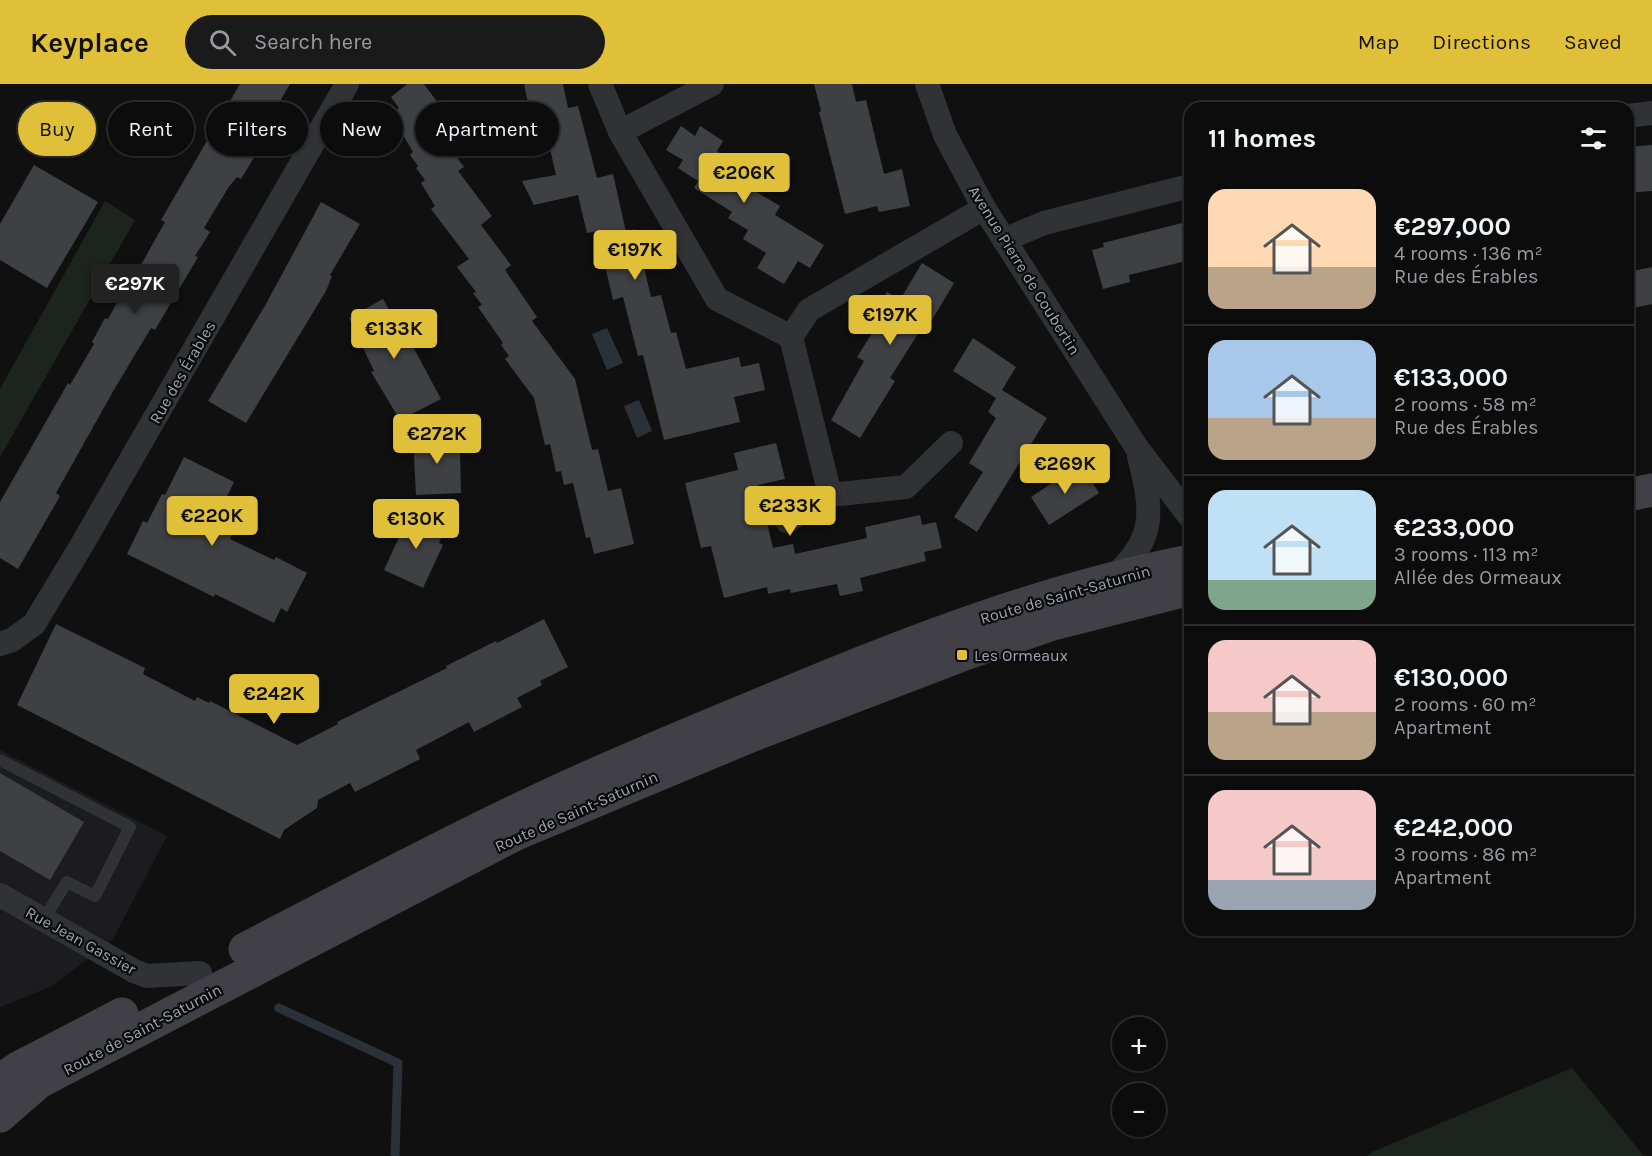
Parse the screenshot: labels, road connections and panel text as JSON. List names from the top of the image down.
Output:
{
  "streets": {
    "main road": ["Route de Saint-Saturnin"],
    "street": ["Avenue Pierre de Coubertin", "Rue des Érables", "Rue Jean Gassier"]
  },
  "crossings": [
    ["Avenue Pierre de Coubertin", "Route de Saint-Saturnin"],
    ["Route de Saint-Saturnin", "Rue Jean Gassier"]
  ],
  "places": {
    "transit": ["Les Ormeaux"]
  },
  "page": {
    "header": "Keyplace",
    "search": "Search here",
    "nav": ["Map", "Directions", "Saved"],
    "chip": [
      "Buy",
      "Rent",
      "Filters",
      "New",
      "Apartment"
    ],
    "heading": "11 homes",
    "price": [
      "€206K",
      "€197K",
      "€297K",
      "€197K",
      "€133K",
      "€272K",
      "€269K",
      "€233K",
      "€220K",
      "€130K",
      "€242K"
    ],
    "list": [
      {
        "name": "€297,000",
        "note": "4 rooms · 136 m² · Rue des Érables"
      },
      {
        "name": "€133,000",
        "note": "2 rooms · 58 m² · Rue des Érables"
      },
      {
        "name": "€233,000",
        "note": "3 rooms · 113 m² · Allée des Ormeaux"
      },
      {
        "name": "€130,000",
        "note": "2 rooms · 60 m² · Apartment"
      },
      {
        "name": "€242,000",
        "note": "3 rooms · 86 m² · Apartment"
      }
    ],
    "map_buttons": ["+", "−"]
  }
}
